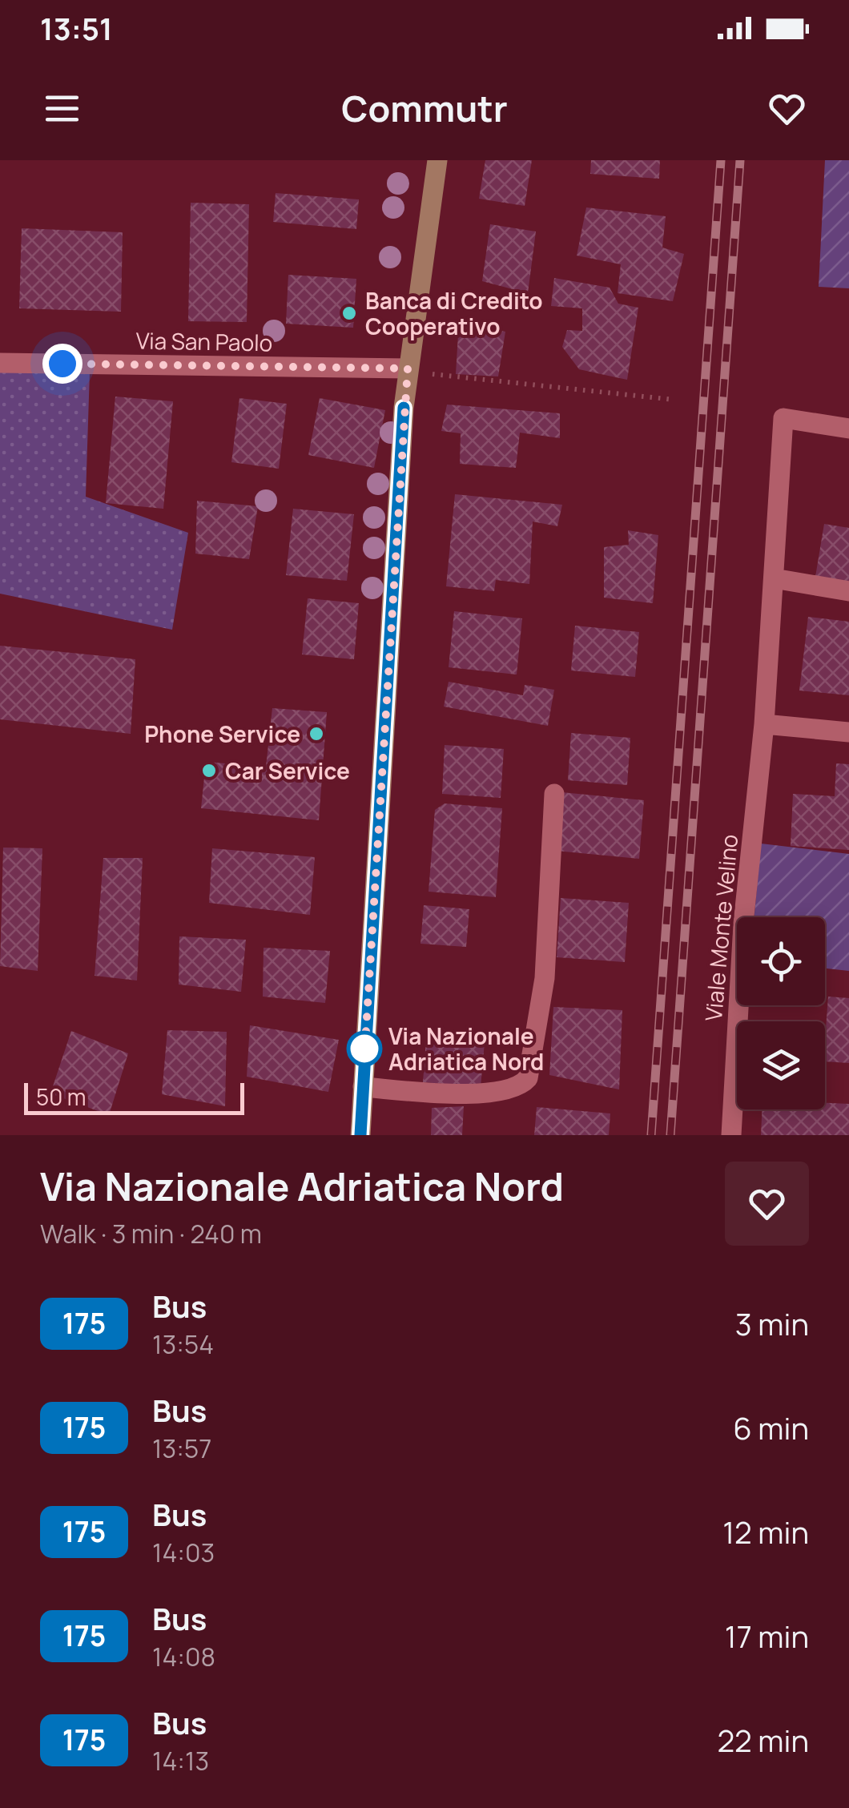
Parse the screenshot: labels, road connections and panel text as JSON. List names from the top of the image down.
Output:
{
  "streets": {
    "street": ["Via San Paolo", "Viale Monte Velino"]
  },
  "places": [
    "Banca di Credito Cooperativo",
    "Phone Service",
    "Car Service",
    "Via Nazionale Adriatica Nord"
  ],
  "lines": ["bus line 175"],
  "scale_bar": "50 m",
  "page": {
    "status": "13:51",
    "header": "Commutr",
    "scale": "50 m",
    "heading": ["Via Nazionale Adriatica Nord", "Walk · 3 min · 240 m"],
    "list": [
      {
        "mark": "175",
        "name": "Bus",
        "note": "13:54",
        "value": "3 min"
      },
      {
        "mark": "175",
        "name": "Bus",
        "note": "13:57",
        "value": "6 min"
      },
      {
        "mark": "175",
        "name": "Bus",
        "note": "14:03",
        "value": "12 min"
      },
      {
        "mark": "175",
        "name": "Bus",
        "note": "14:08",
        "value": "17 min"
      },
      {
        "mark": "175",
        "name": "Bus",
        "note": "14:13",
        "value": "22 min"
      }
    ]
  }
}
